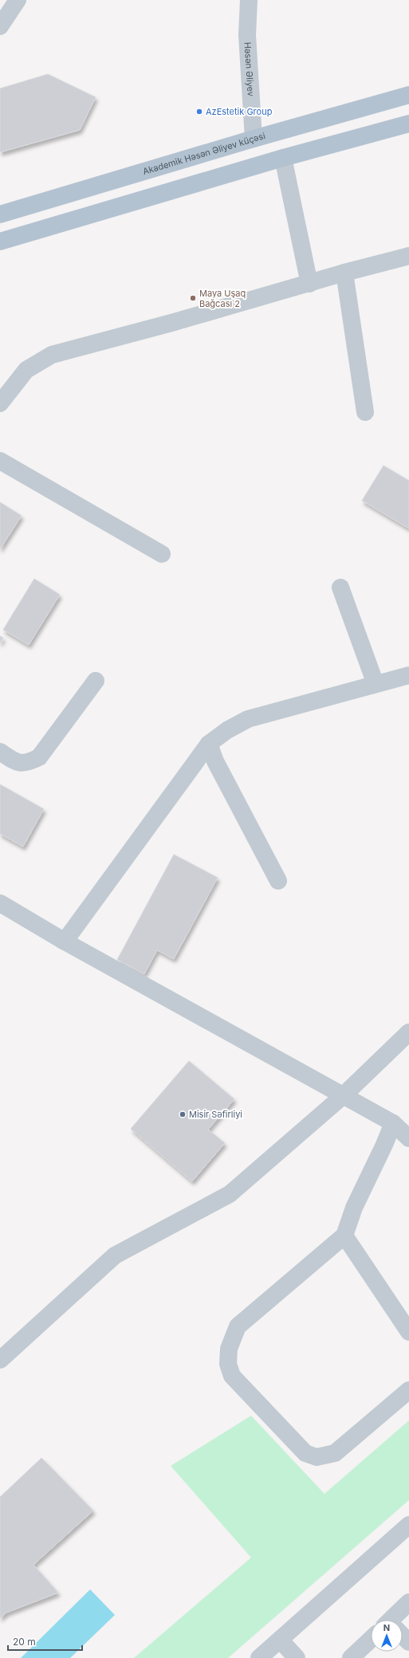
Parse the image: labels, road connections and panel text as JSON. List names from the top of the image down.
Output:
{
  "streets": {
    "main road": ["Akademik Həsən Əliyev küçəsi"],
    "street": ["Həsən Əliyev"]
  },
  "crossings": [
    ["Həsən Əliyev", "Akademik Həsən Əliyev küçəsi"]
  ],
  "places": ["AzEstetik Group", "Maya Uşaq Bağcası 2", "Misir Səfirliyi"],
  "scale_bar": "20 m",
  "north": "top"
}
